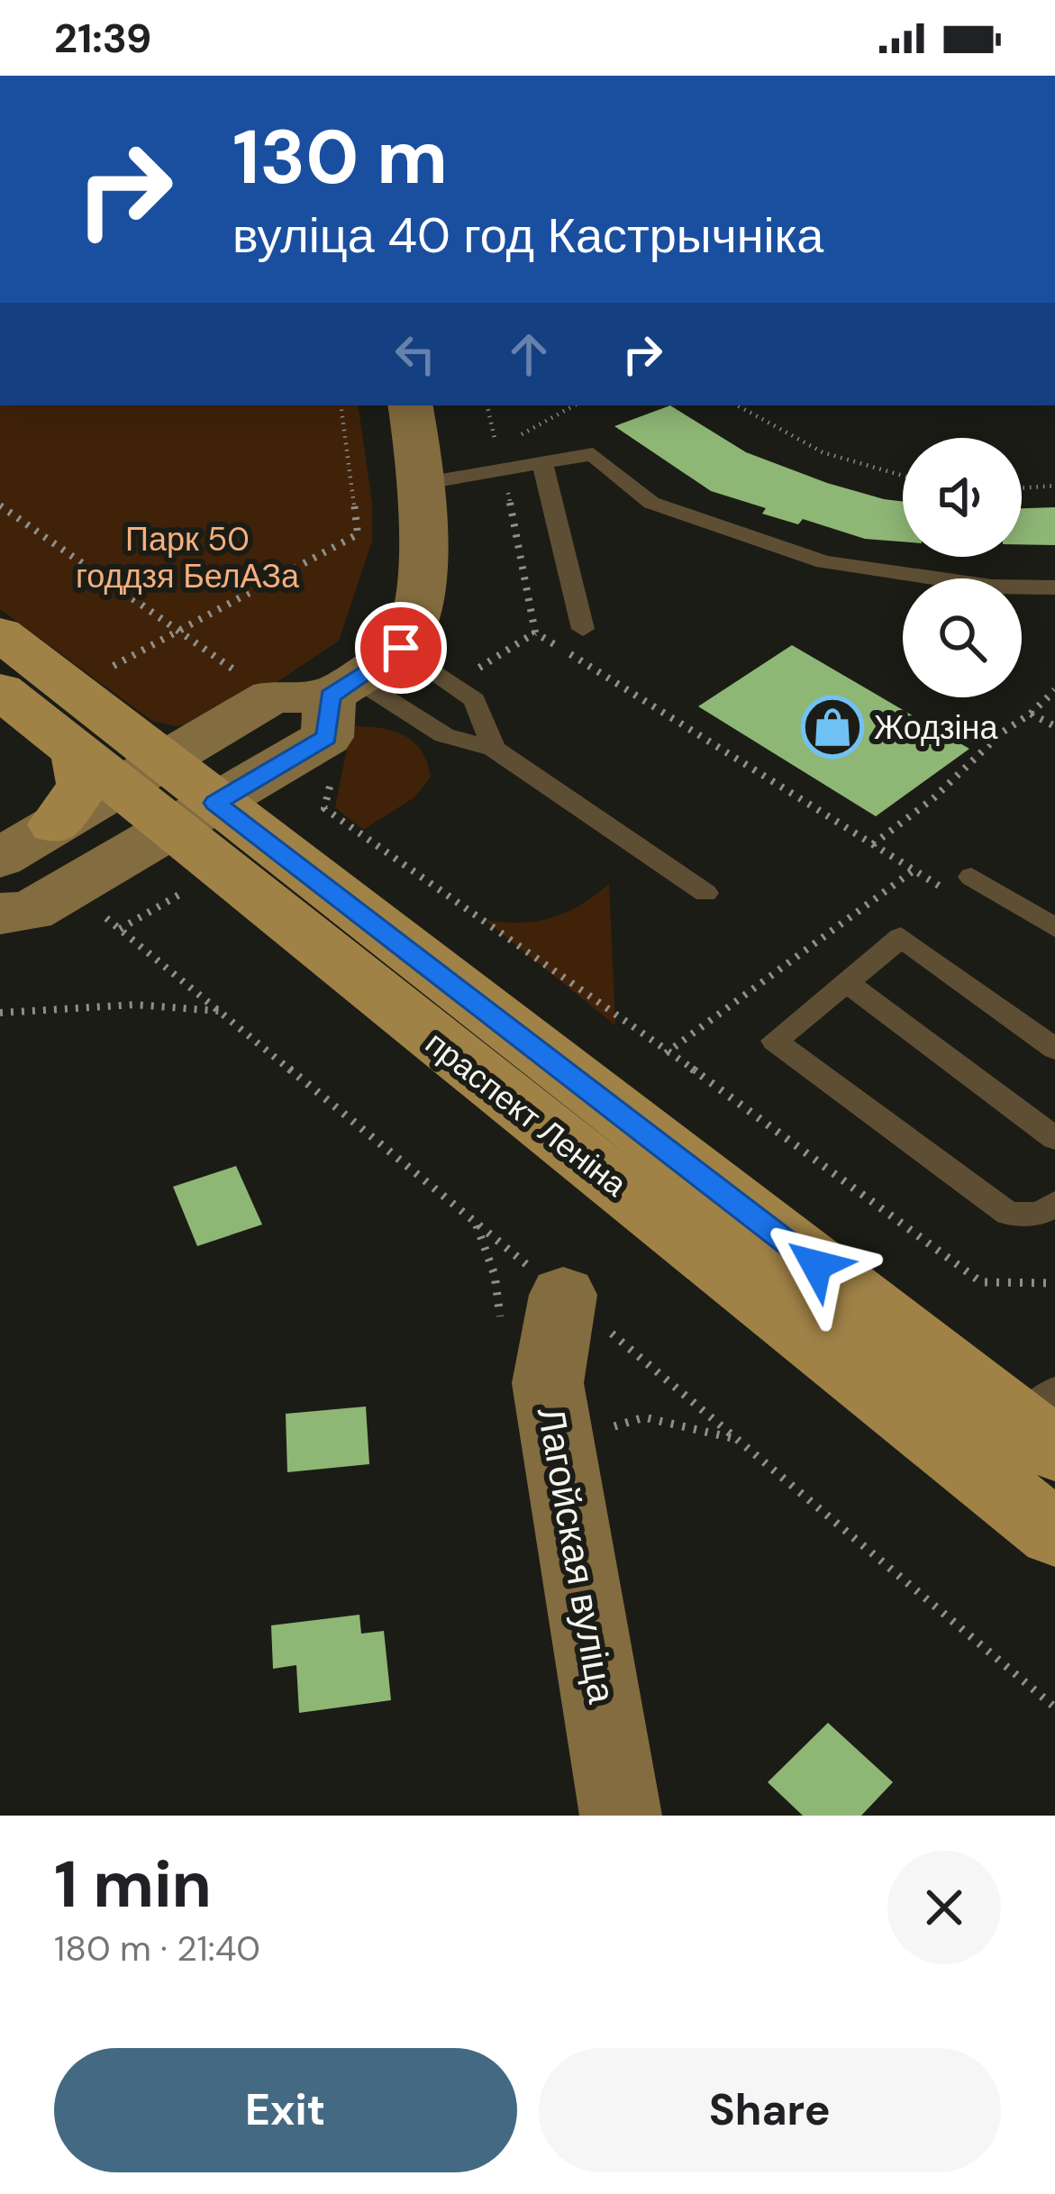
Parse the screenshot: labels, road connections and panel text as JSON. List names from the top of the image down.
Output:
{
  "streets": {
    "main road": ["праспект Леніна", "Лагойская вуліца"]
  },
  "parks": ["Парк 50 годдзя БелАЗа"],
  "places": {
    "shop": ["Жодзіна"]
  },
  "page": {
    "status": "21:39",
    "turn": ["130 m", "вуліца 40 год Кастрычніка"],
    "heading": ["1 min", "180 m · 21:40"],
    "buttons": ["Exit", "Share"]
  }
}
